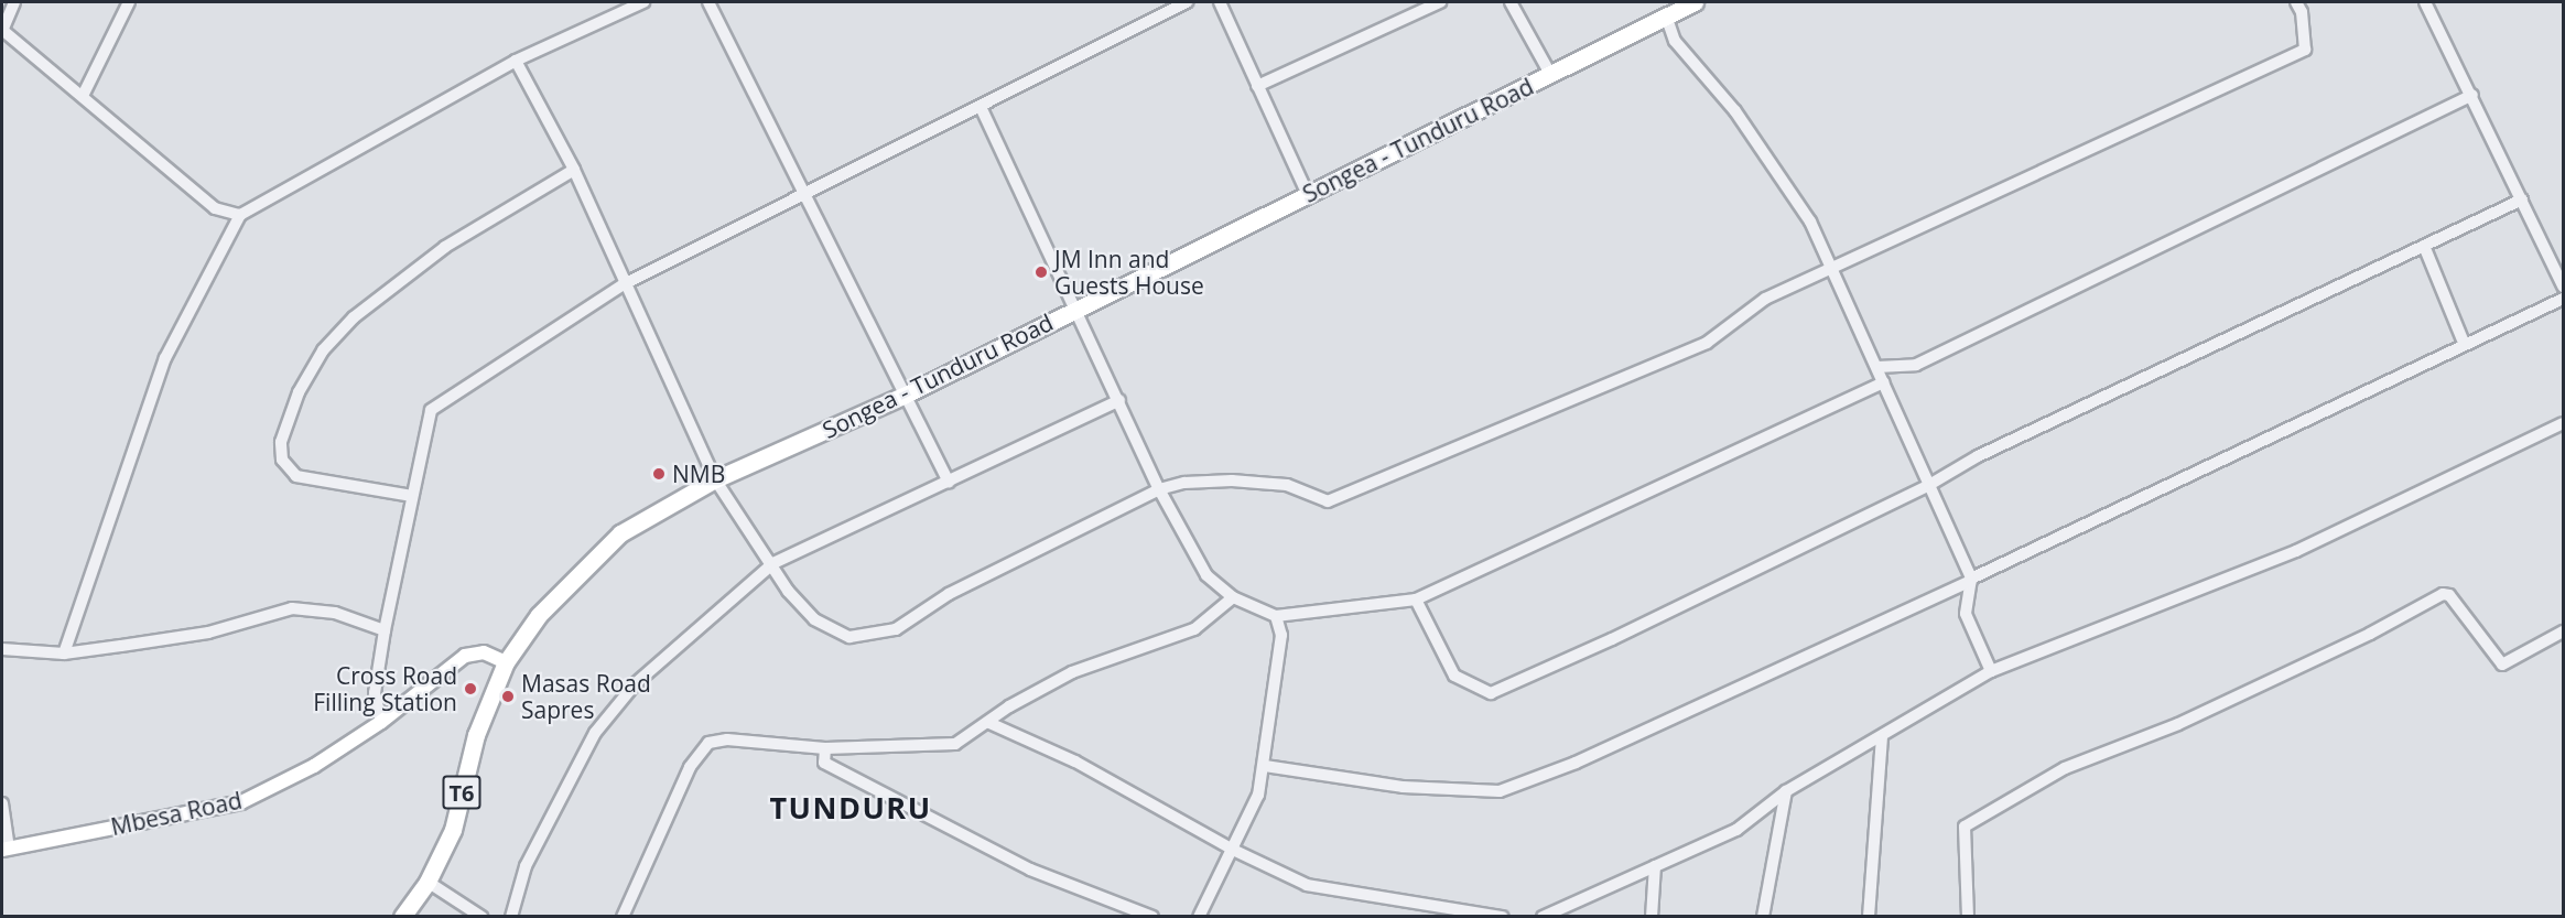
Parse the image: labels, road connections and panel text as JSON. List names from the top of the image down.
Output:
{
  "streets": {
    "highway": ["Songea - Tunduru Road", "T6"],
    "main road": ["Mbesa Road"]
  },
  "crossings": [
    ["Songea - Tunduru Road", "T6"],
    ["Songea - Tunduru Road", "Mbesa Road"],
    ["T6", "Mbesa Road"]
  ],
  "districts": ["TUNDURU"],
  "places": [
    "JM Inn and Guests House",
    "NMB",
    "Cross Road Filling Station",
    "Masas Road Sapres"
  ]
}
